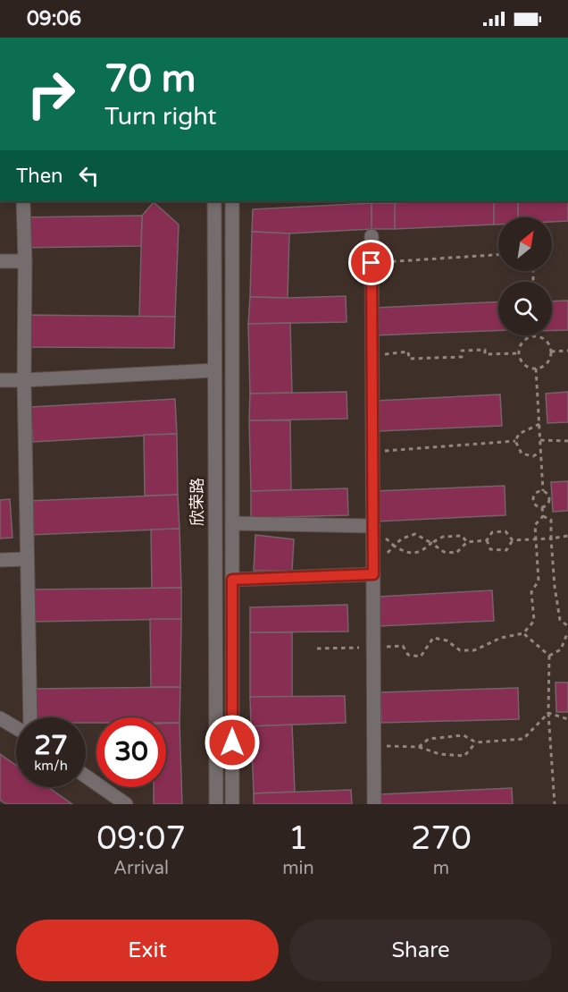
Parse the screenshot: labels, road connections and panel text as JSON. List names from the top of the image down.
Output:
{
  "streets": {
    "street": ["欣荣路"]
  },
  "north": "top right",
  "page": {
    "status": "09:06",
    "turn": ["70 m", "Turn right"],
    "then": "Then",
    "speed": "27 km/h",
    "limit": "30",
    "eta": [
      "09:07",
      "Arrival",
      "1",
      "min",
      "270",
      "m"
    ],
    "buttons": ["Exit", "Share"]
  }
}
